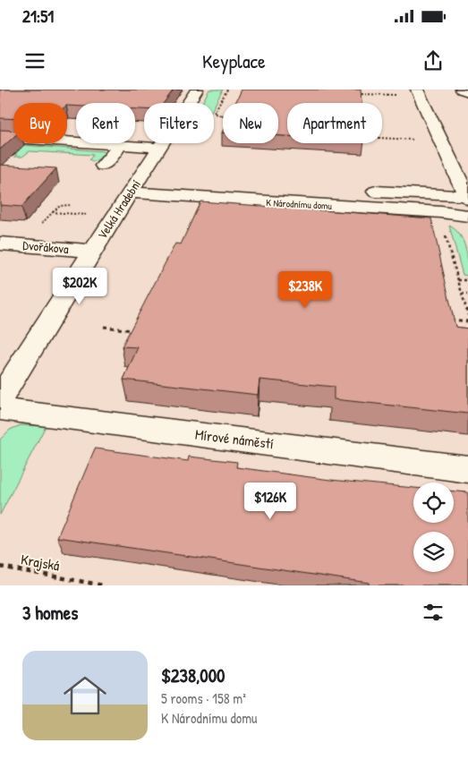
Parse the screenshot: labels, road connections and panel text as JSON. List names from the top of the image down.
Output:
{
  "streets": {
    "street": [
      "K Národnímu domu",
      "Velká Hradební",
      "Dvořákova",
      "Mírové náměstí"
    ],
    "path": ["Krajská"]
  },
  "crossings": [
    ["K Národnímu domu", "Velká Hradební"],
    ["Velká Hradební", "Dvořákova"]
  ],
  "page": {
    "status": "21:51",
    "header": "Keyplace",
    "chip": [
      "Buy",
      "Rent",
      "Filters",
      "New",
      "Apartment"
    ],
    "price": ["$202K", "$238K", "$126K"],
    "heading": "3 homes",
    "list": [
      {
        "name": "$238,000",
        "note": "5 rooms · 158 m² · K Národnímu domu"
      }
    ]
  }
}
